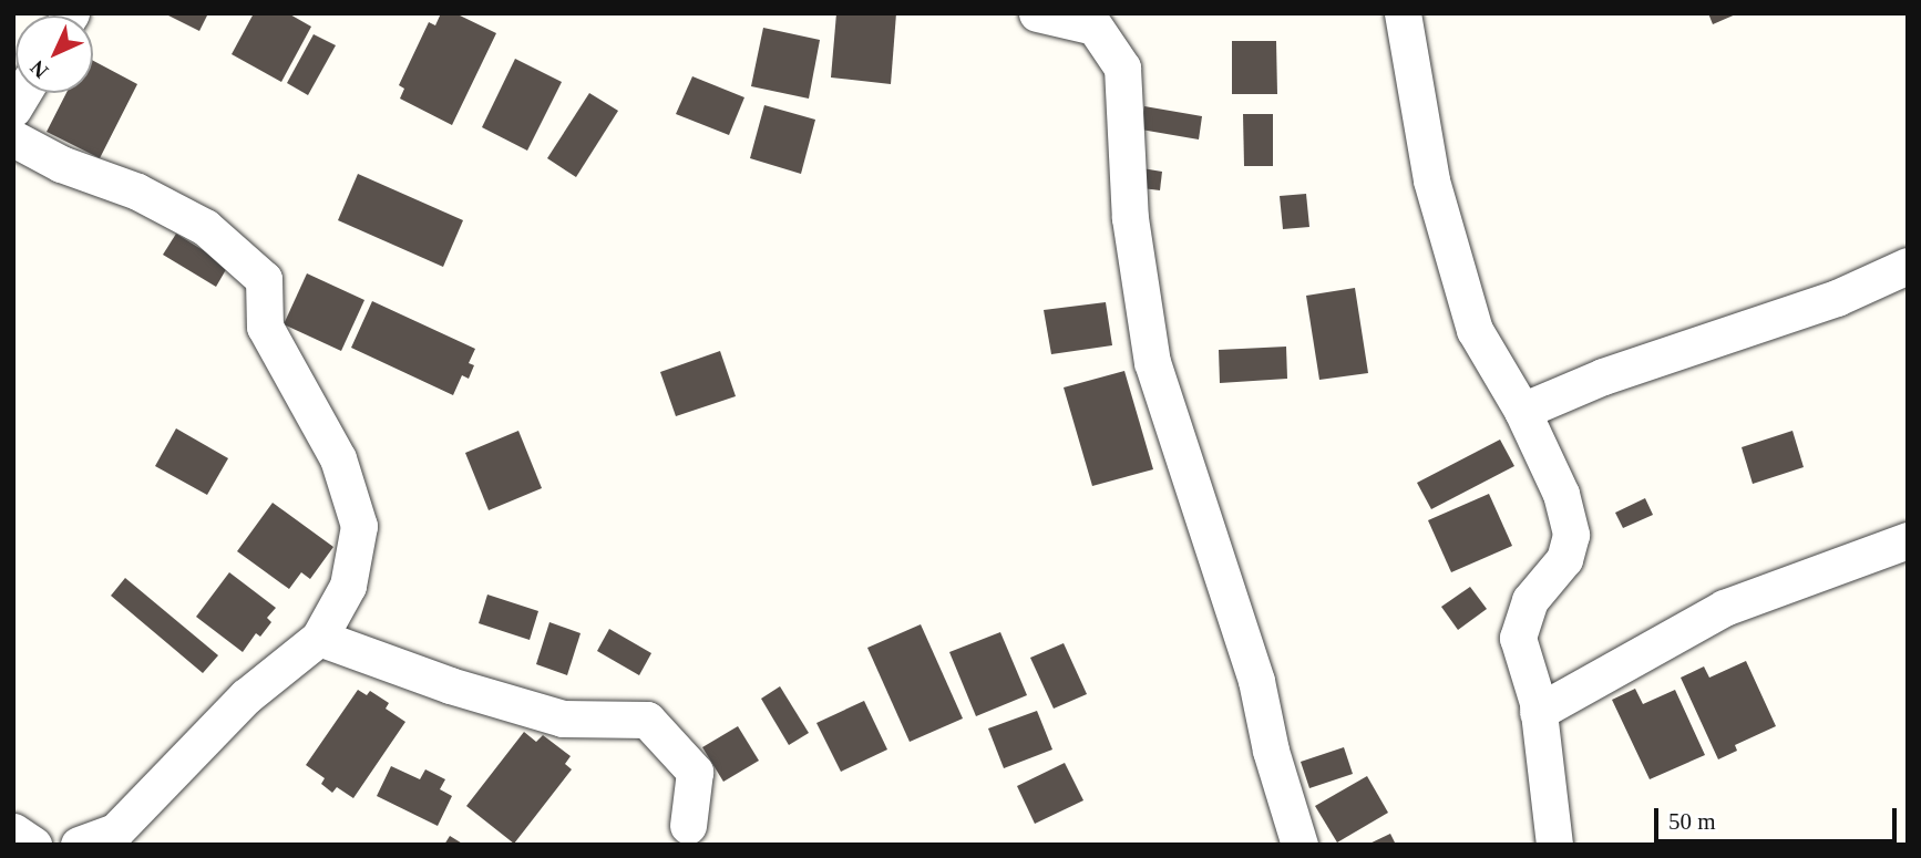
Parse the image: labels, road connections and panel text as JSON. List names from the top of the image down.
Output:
{
  "scale_bar": "50 m",
  "north": "bottom left"
}
